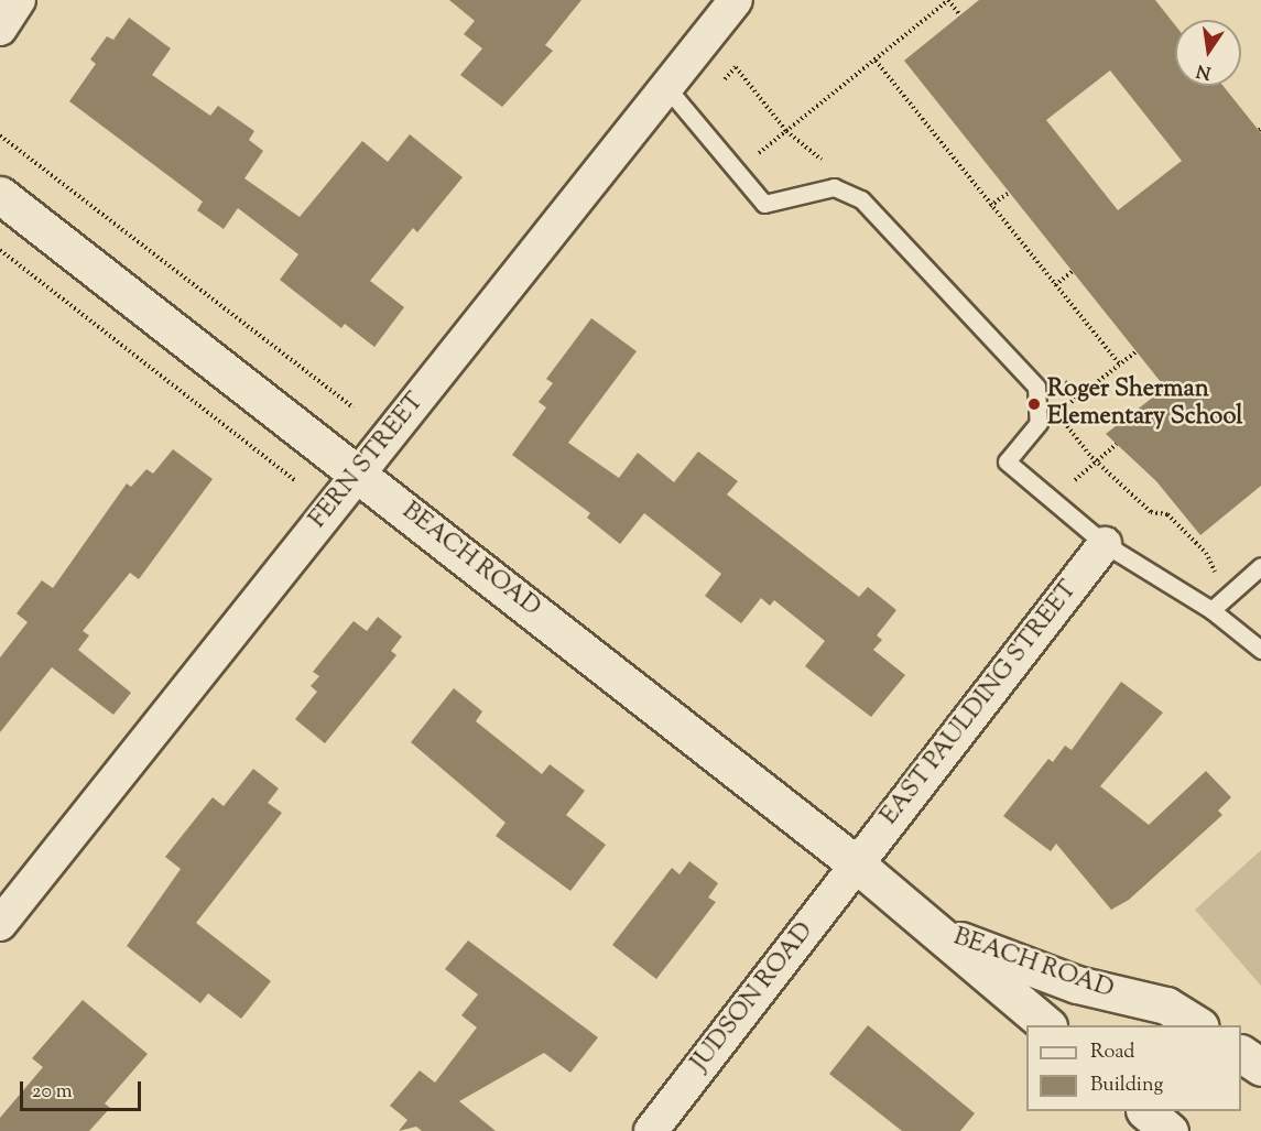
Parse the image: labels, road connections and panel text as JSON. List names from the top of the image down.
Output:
{
  "streets": {
    "street": [
      "FERN STREET",
      "BEACH ROAD",
      "EAST PAULDING STREET",
      "JUDSON ROAD"
    ]
  },
  "crossings": [
    ["FERN STREET", "BEACH ROAD"],
    ["BEACH ROAD", "EAST PAULDING STREET"],
    ["BEACH ROAD", "JUDSON ROAD"],
    ["EAST PAULDING STREET", "JUDSON ROAD"]
  ],
  "places": ["Roger Sherman Elementary School"],
  "legend": ["Road", "Building"],
  "scale_bar": "20 m",
  "north": "bottom"
}
